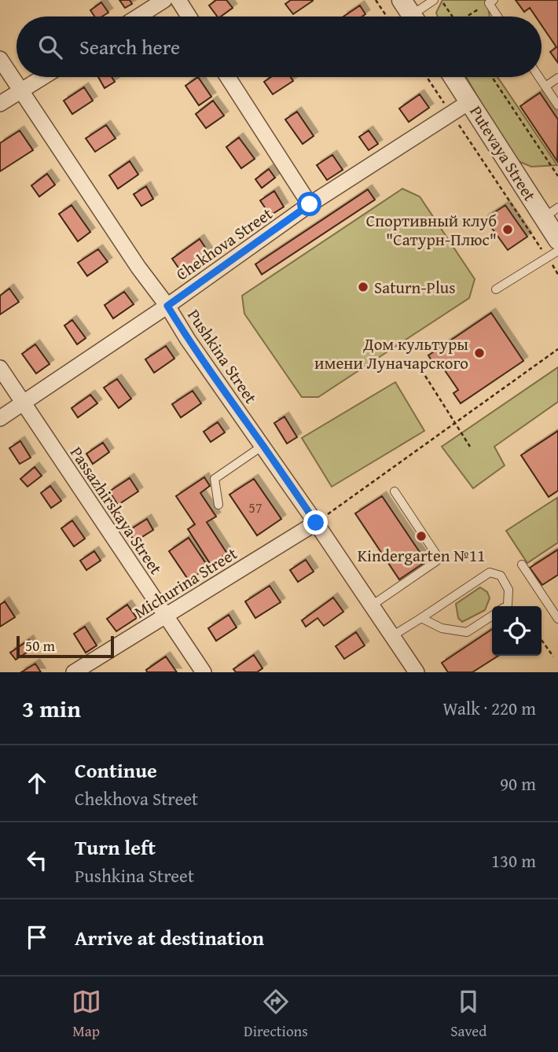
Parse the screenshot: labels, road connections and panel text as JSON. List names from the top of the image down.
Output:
{
  "streets": {
    "street": [
      "Putevaya Street",
      "Chekhova Street",
      "Pushkina Street",
      "Passazhirskaya Street",
      "Michurina Street"
    ]
  },
  "crossings": [
    ["Putevaya Street", "Chekhova Street"],
    ["Chekhova Street", "Pushkina Street"],
    ["Chekhova Street", "Passazhirskaya Street"],
    ["Pushkina Street", "Michurina Street"],
    ["Passazhirskaya Street", "Michurina Street"]
  ],
  "places": [
    "Спортивный клуб \"Сатурн-Плюс\"",
    "Saturn-Plus",
    "Дом культуры имени Луначарского",
    "Kindergarten №11"
  ],
  "house_numbers": ["57"],
  "scale_bar": "50 m",
  "page": {
    "search": "Search here",
    "scale": "50 m",
    "heading": ["3 min", "Walk · 220 m"],
    "list": [
      ["Continue", "Chekhova Street", "90 m"],
      ["Turn left", "Pushkina Street", "130 m"],
      "Arrive at destination"
    ],
    "nav": ["Map", "Directions", "Saved"]
  }
}
